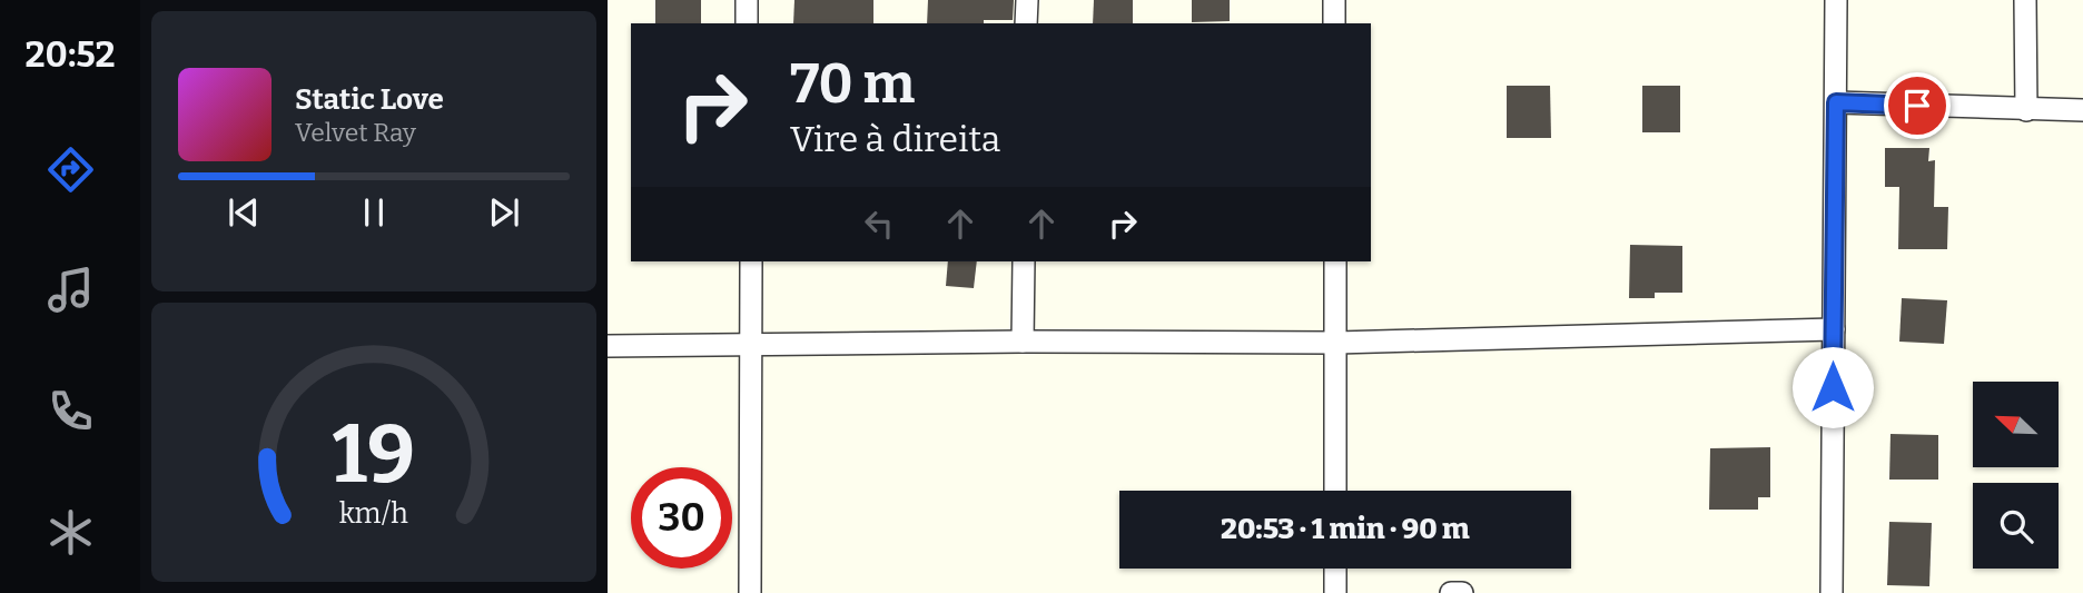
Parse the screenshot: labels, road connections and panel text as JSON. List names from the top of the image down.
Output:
{
  "north": "top left",
  "page": {
    "tabs": "20:52",
    "turn": ["70 m", "Vire à direita"],
    "song": ["Static Love", "Velvet Ray"],
    "limit": "30",
    "trip": "20:53 · 1 min · 90 m",
    "gauge": ["19", "km/h"]
  }
}
